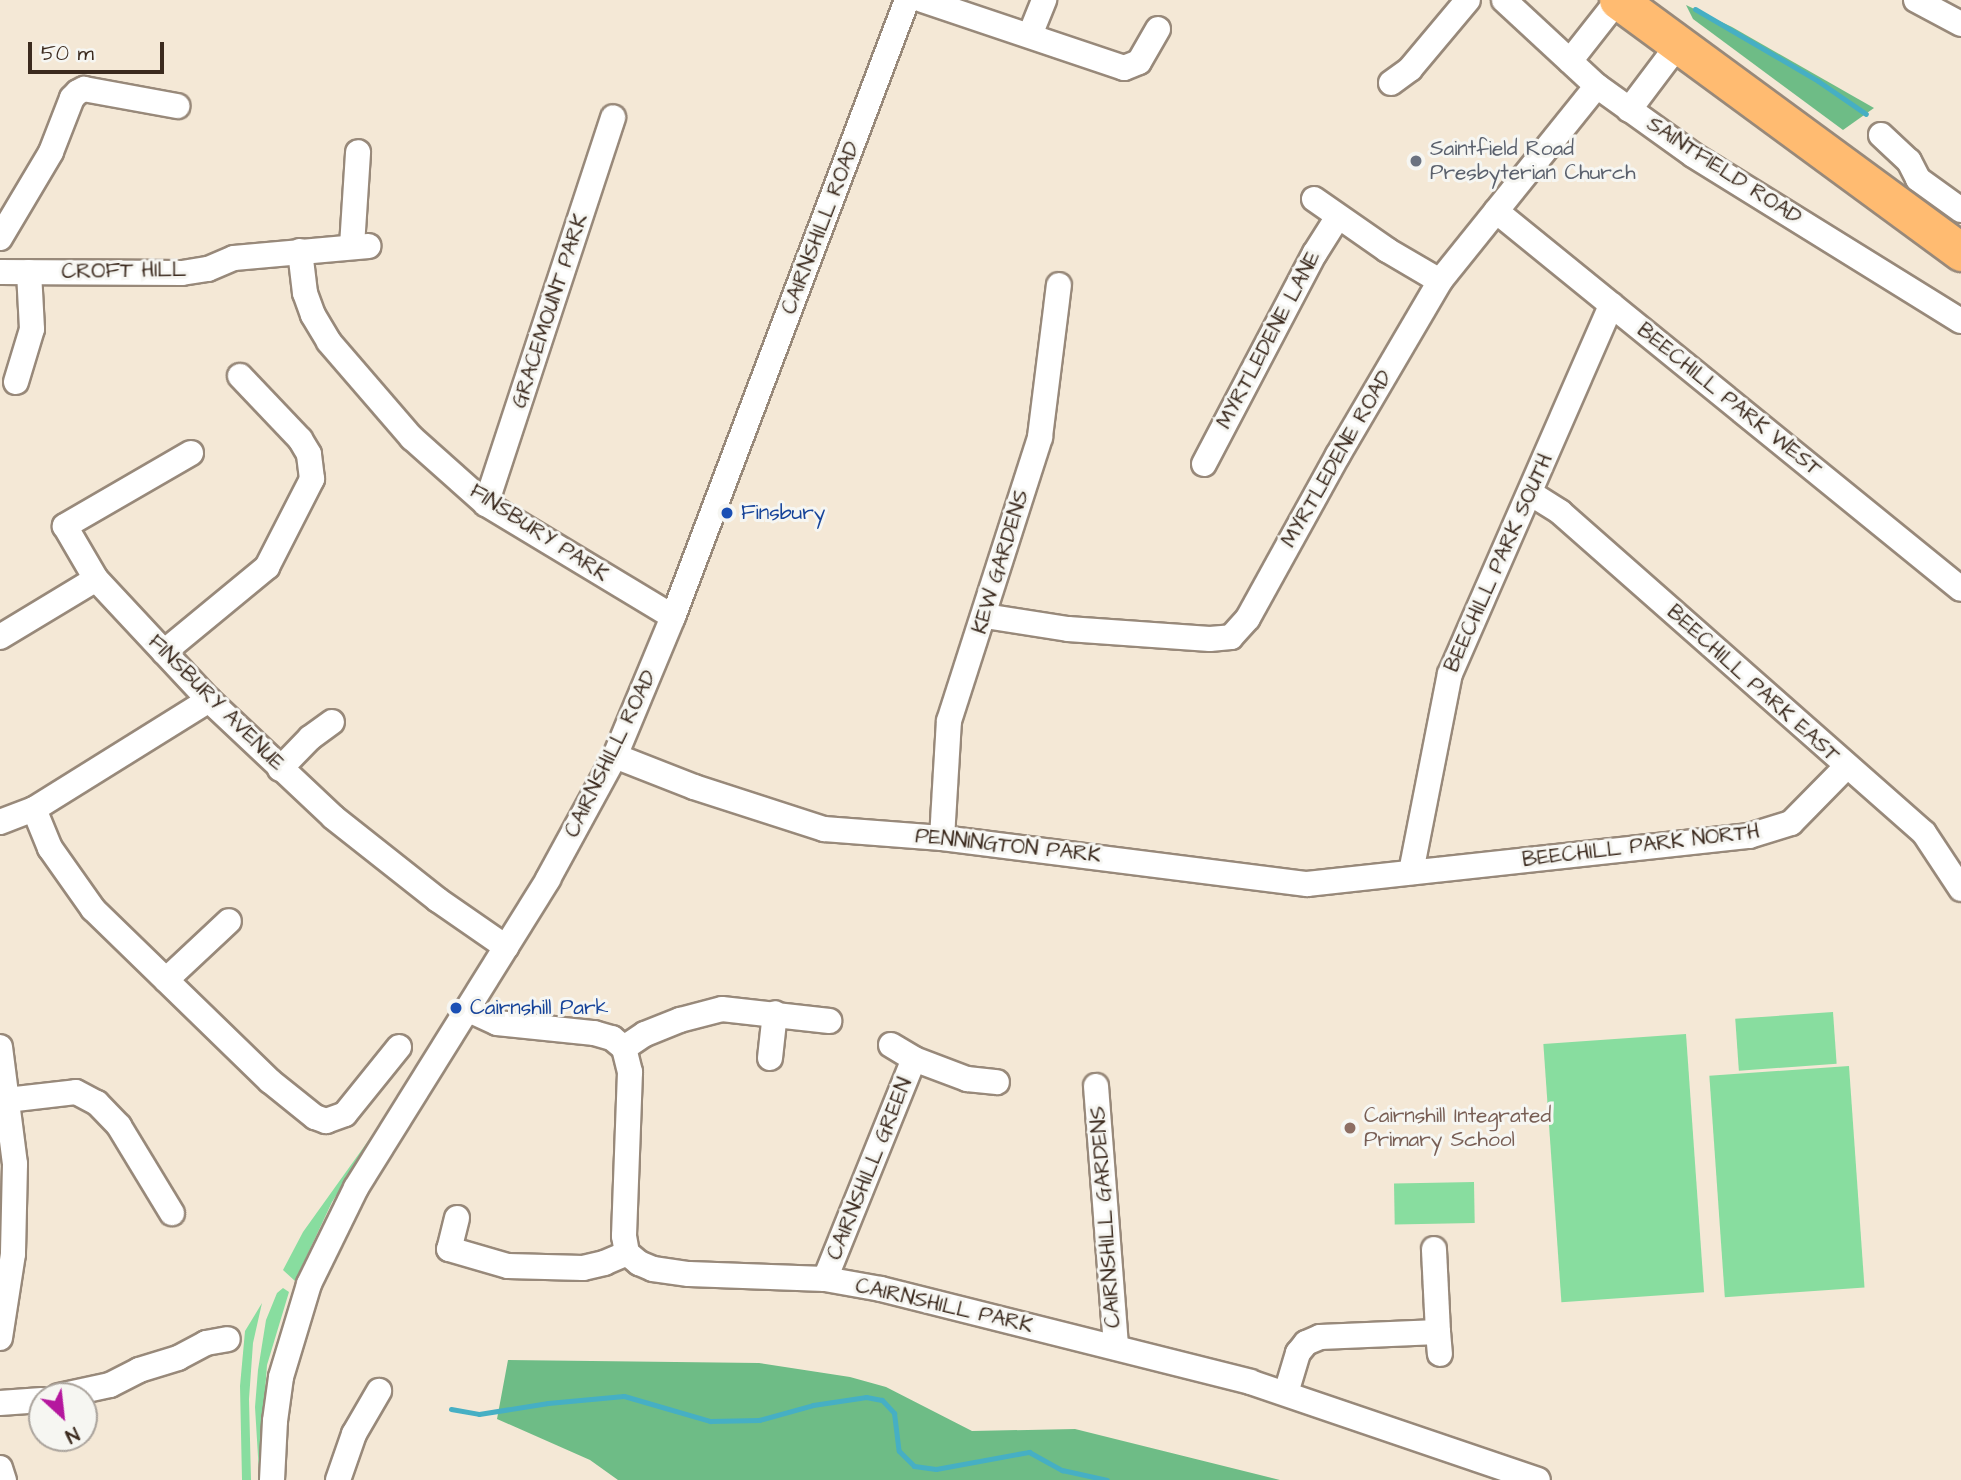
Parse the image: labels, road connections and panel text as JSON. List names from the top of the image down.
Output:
{
  "streets": {
    "street": [
      "SAINTFIELD ROAD",
      "CAIRNSHILL ROAD",
      "CROFT HILL",
      "GRACEMOUNT PARK",
      "MYRTLEDENE LANE",
      "BEECHILL PARK WEST",
      "MYRTLEDENE ROAD",
      "FINSBURY PARK",
      "KEW GARDENS",
      "BEECHILL PARK SOUTH",
      "BEECHILL PARK EAST",
      "FINSBURY AVENUE",
      "PENNINGTON PARK",
      "BEECHILL PARK NORTH",
      "CAIRNSHILL GREEN",
      "CAIRNSHILL GARDENS",
      "CAIRNSHILL PARK"
    ]
  },
  "crossings": [
    ["SAINTFIELD ROAD", "MYRTLEDENE ROAD"],
    ["CAIRNSHILL ROAD", "FINSBURY PARK"],
    ["CAIRNSHILL ROAD", "FINSBURY AVENUE"],
    ["CAIRNSHILL ROAD", "PENNINGTON PARK"],
    ["CROFT HILL", "FINSBURY PARK"],
    ["GRACEMOUNT PARK", "FINSBURY PARK"],
    ["BEECHILL PARK WEST", "MYRTLEDENE ROAD"],
    ["BEECHILL PARK WEST", "BEECHILL PARK SOUTH"],
    ["MYRTLEDENE ROAD", "KEW GARDENS"],
    ["KEW GARDENS", "PENNINGTON PARK"],
    ["BEECHILL PARK SOUTH", "BEECHILL PARK EAST"],
    ["BEECHILL PARK SOUTH", "PENNINGTON PARK"],
    ["BEECHILL PARK SOUTH", "BEECHILL PARK NORTH"],
    ["BEECHILL PARK EAST", "BEECHILL PARK NORTH"],
    ["PENNINGTON PARK", "BEECHILL PARK NORTH"],
    ["CAIRNSHILL GREEN", "CAIRNSHILL PARK"],
    ["CAIRNSHILL GARDENS", "CAIRNSHILL PARK"]
  ],
  "places": [
    "Saintfield Road Presbyterian Church",
    "Finsbury",
    "Cairnshill Park",
    "Cairnshill Integrated Primary School"
  ],
  "scale_bar": "50 m",
  "north": "bottom right"
}
